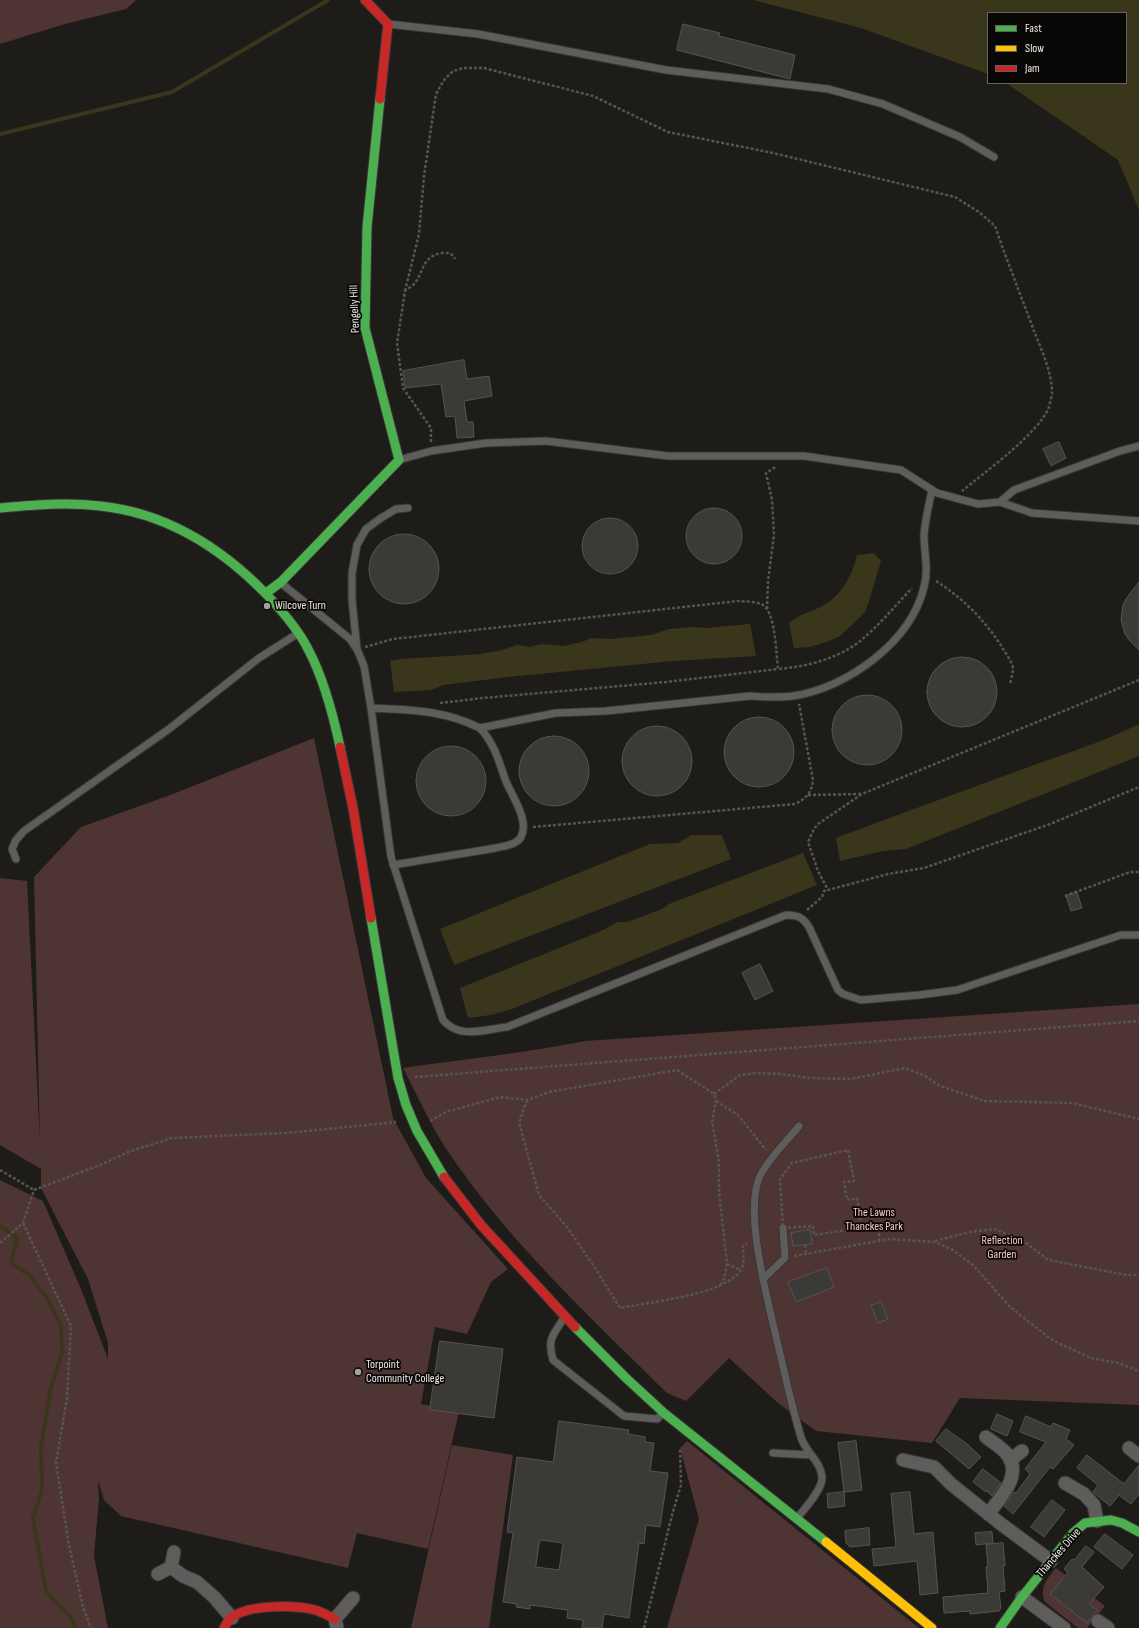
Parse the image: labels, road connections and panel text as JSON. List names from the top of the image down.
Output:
{
  "streets": {
    "main road": ["Pengelly Hill", "Thanckes Drive"]
  },
  "parks": ["The Lawns Thanckes Park", "Reflection Garden"],
  "places": ["Wilcove Turn", "Torpoint Community College"],
  "legend": ["Fast", "Slow", "Jam"]
}
